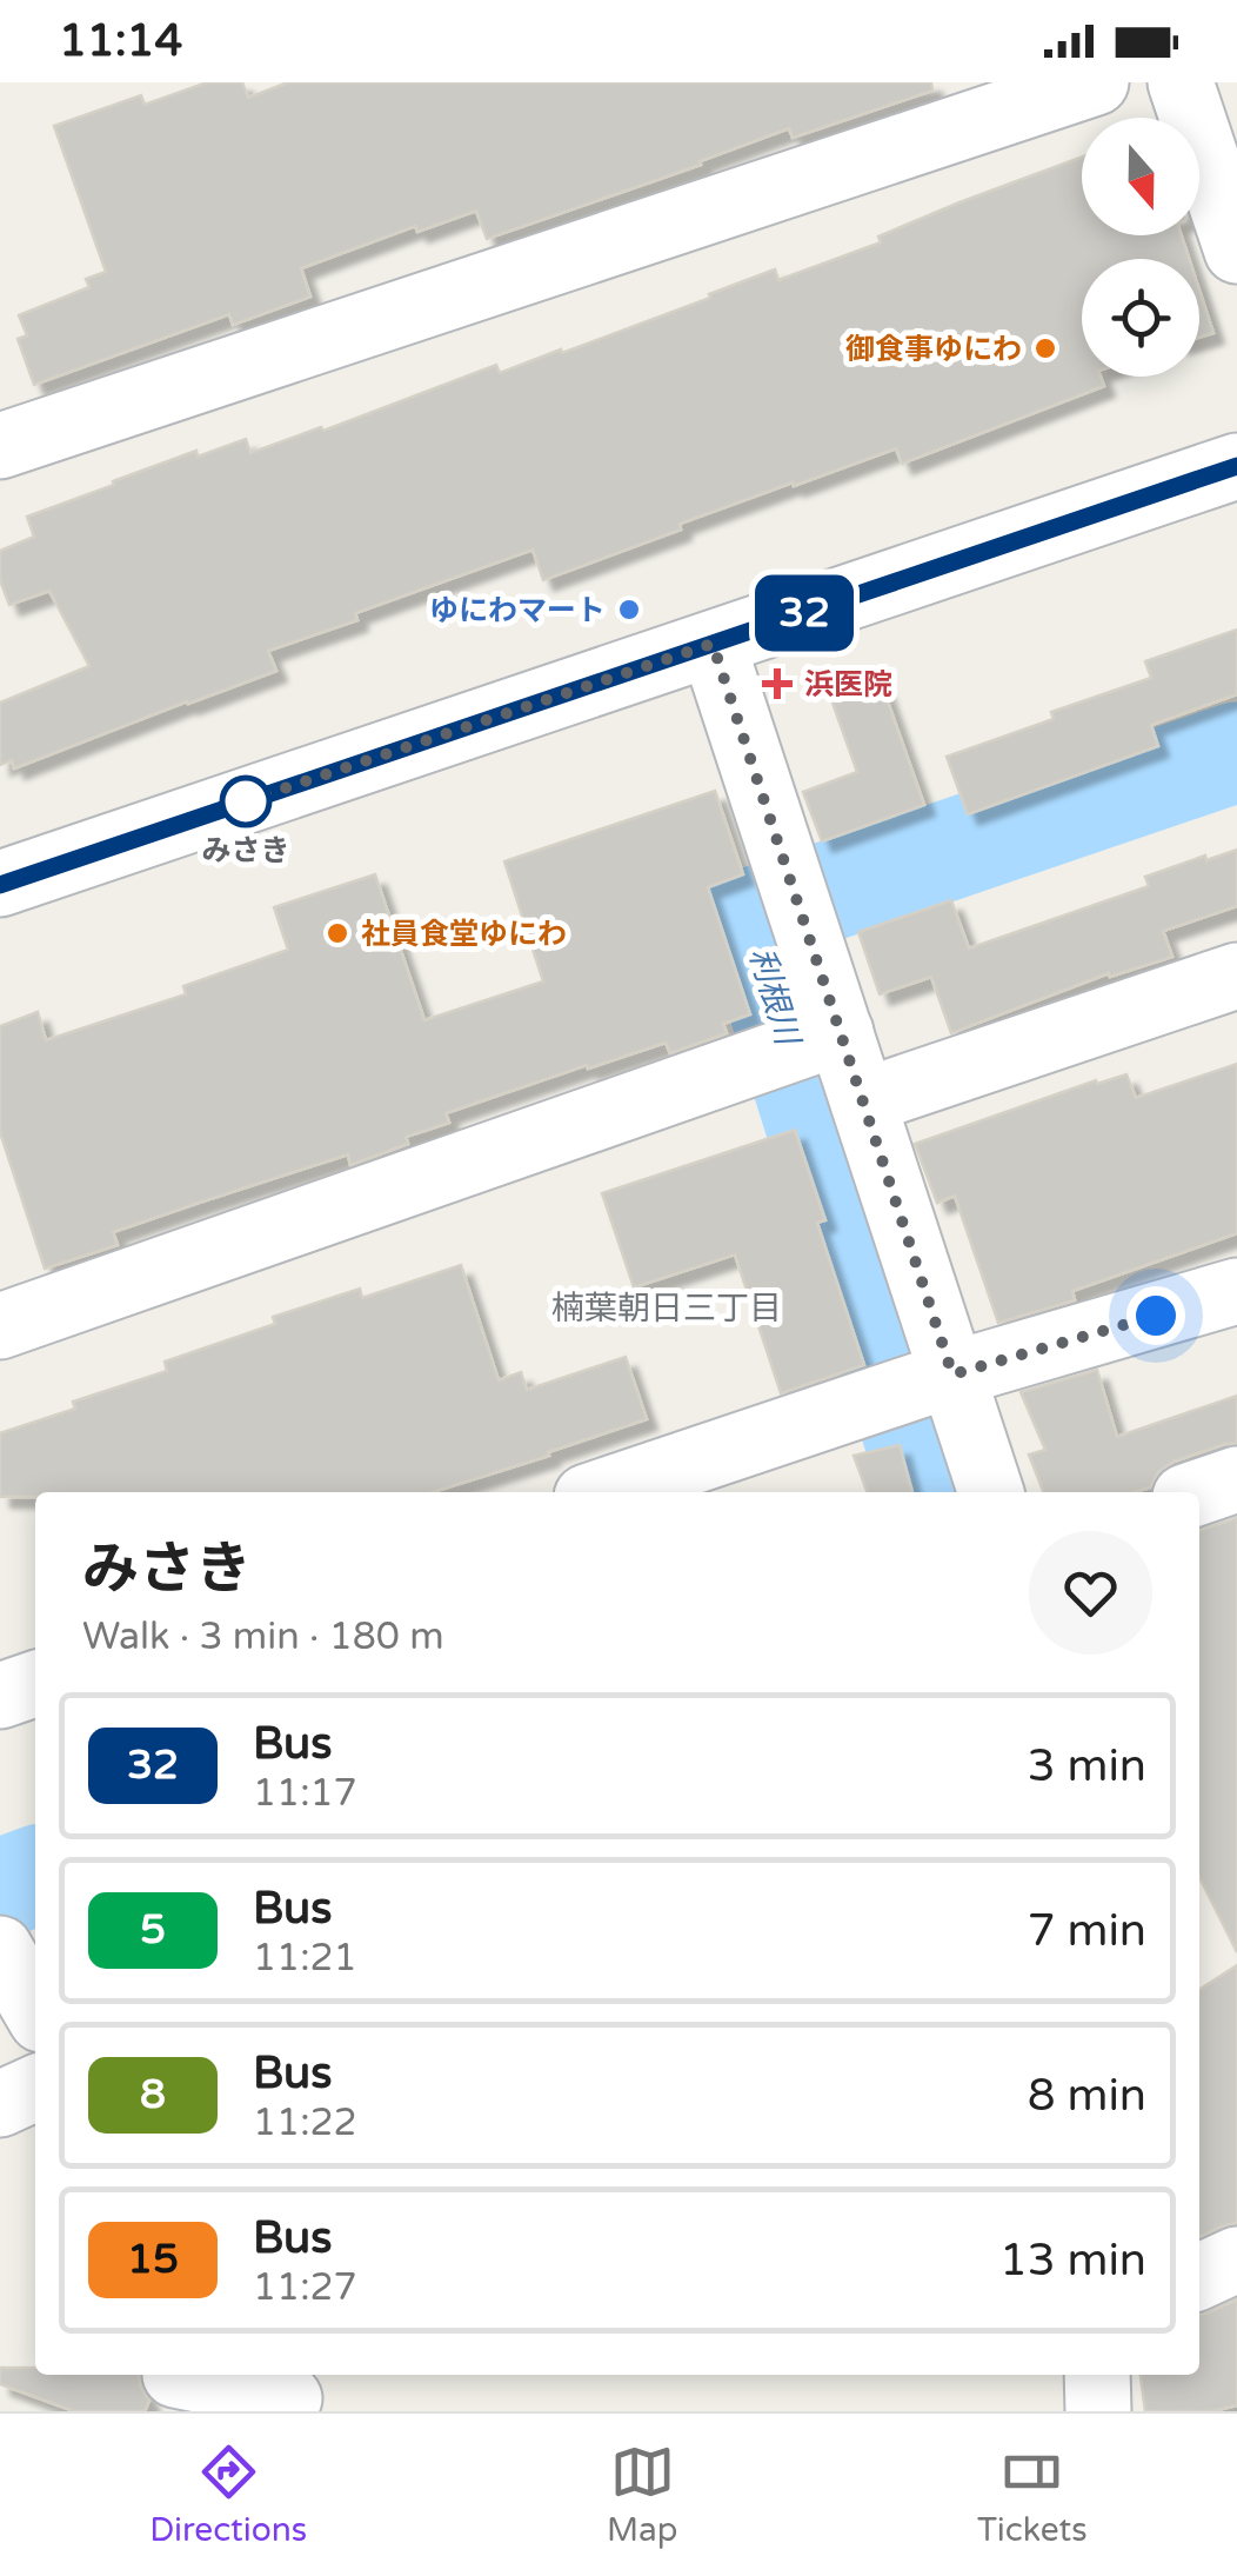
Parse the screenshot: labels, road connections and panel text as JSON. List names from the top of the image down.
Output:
{
  "districts": ["楠葉朝日三丁目"],
  "water": ["利根川"],
  "places": {
    "other": [
      "御食事ゆにわ",
      "ゆにわマート",
      "みさき",
      "社員食堂ゆにわ"
    ],
    "health": ["浜医院"]
  },
  "lines": ["bus line 32"],
  "north": "bottom",
  "page": {
    "status": "11:14",
    "on_map": "32",
    "heading": ["みさき", "Walk · 3 min · 180 m"],
    "list": [
      {
        "mark": "32",
        "name": "Bus",
        "note": "11:17",
        "value": "3 min"
      },
      {
        "mark": "5",
        "name": "Bus",
        "note": "11:21",
        "value": "7 min"
      },
      {
        "mark": "8",
        "name": "Bus",
        "note": "11:22",
        "value": "8 min"
      },
      {
        "mark": "15",
        "name": "Bus",
        "note": "11:27",
        "value": "13 min"
      }
    ],
    "tabs": ["Directions", "Map", "Tickets"]
  }
}
